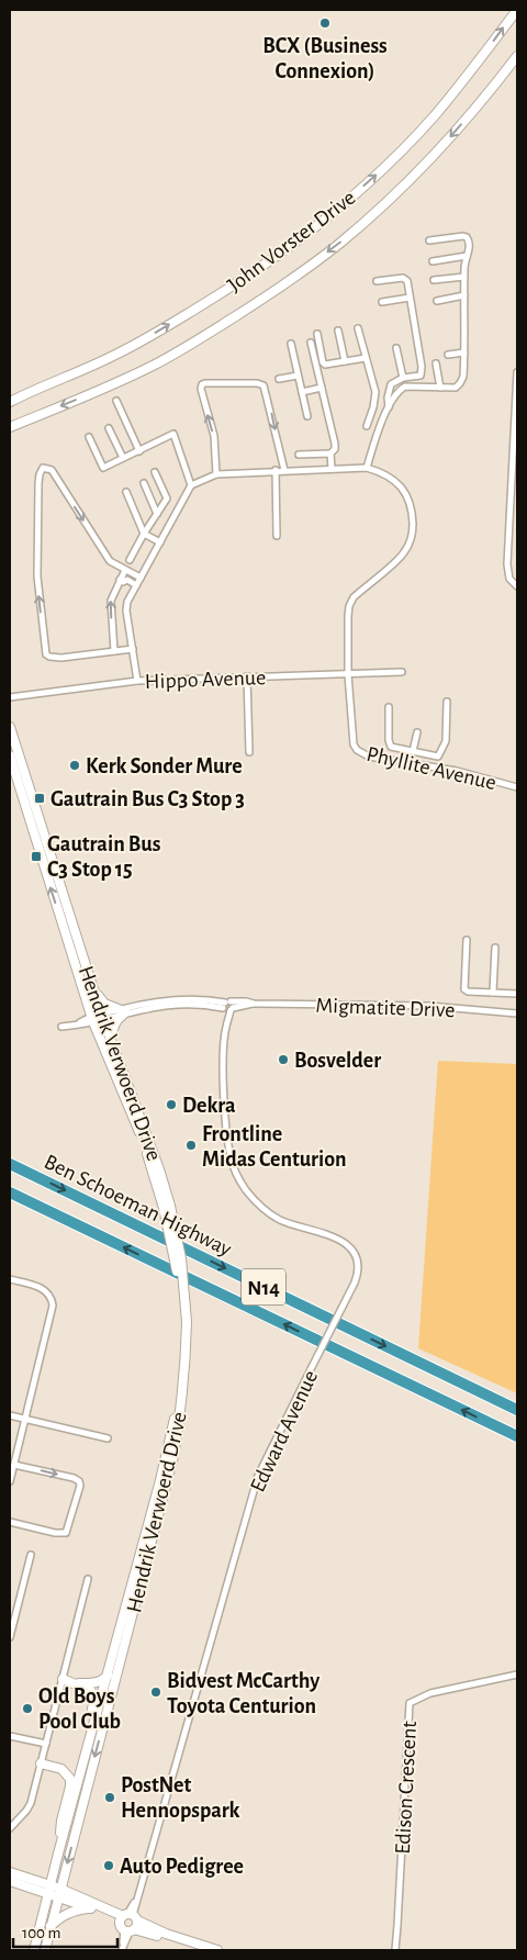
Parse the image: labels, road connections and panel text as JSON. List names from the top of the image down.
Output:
{
  "streets": {
    "highway": ["Ben Schoeman Highway", "N14"],
    "main road": ["John Vorster Drive", "Hendrik Verwoerd Drive"],
    "street": [
      "Hippo Avenue",
      "Phyllite Avenue",
      "Migmatite Drive",
      "Edward Avenue",
      "Edison Crescent"
    ]
  },
  "crossings": [
    ["Hippo Avenue", "Phyllite Avenue"],
    ["Migmatite Drive", "Hendrik Verwoerd Drive"],
    ["Migmatite Drive", "Edward Avenue"]
  ],
  "places": {
    "other": [
      "BCX (Business Connexion)",
      "Kerk Sonder Mure",
      "Bosvelder",
      "Dekra",
      "Frontline Midas Centurion",
      "Bidvest McCarthy Toyota Centurion",
      "Old Boys Pool Club",
      "PostNet Hennopspark",
      "Auto Pedigree"
    ],
    "transit": ["Gautrain Bus C3 Stop 3", "Gautrain Bus C3 Stop 15"]
  },
  "scale_bar": "100 m"
}
